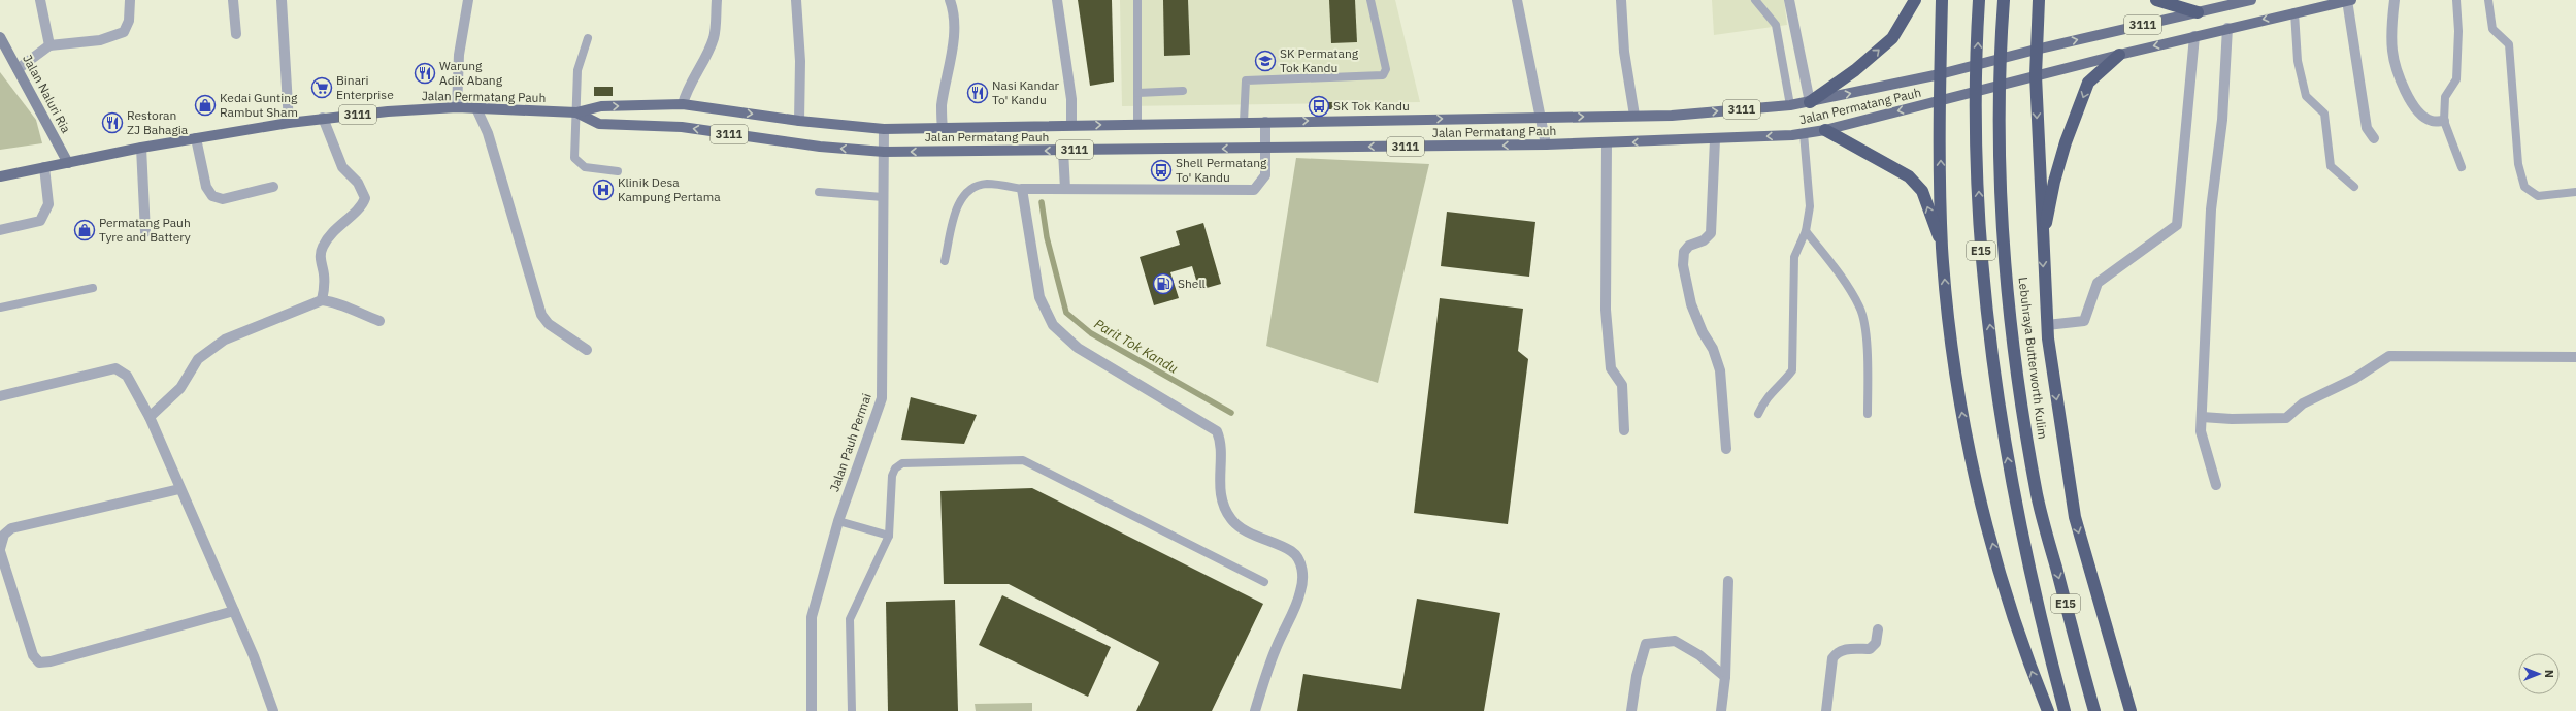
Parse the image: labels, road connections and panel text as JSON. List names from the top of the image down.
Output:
{
  "streets": {
    "highway": ["E15", "Lebuhraya Butterworth Kulim"],
    "main road": ["3111", "Jalan Permatang Pauh"],
    "street": ["Jalan Naluri Ria", "Jalan Pauh Permai"]
  },
  "crossings": [
    ["Jalan Naluri Ria", "Jalan Permatang Pauh"],
    ["Jalan Permatang Pauh", "Jalan Pauh Permai"]
  ],
  "water": ["Parit Tok Kandu"],
  "places": {
    "school or university": ["SK Permatang Tok Kandu"],
    "restaurant": ["Warung Adik Abang", "Nasi Kandar To' Kandu", "Restoran ZJ Bahagia"],
    "supermarket": ["Binari Enterprise"],
    "shop": ["Kedai Gunting Rambut Sham", "Permatang Pauh Tyre and Battery"],
    "bus stop": ["SK Tok Kandu", "Shell Permatang To' Kandu"],
    "hospital": ["Klinik Desa Kampung Pertama"],
    "fuel station": ["Shell"]
  },
  "north": "right"
}
